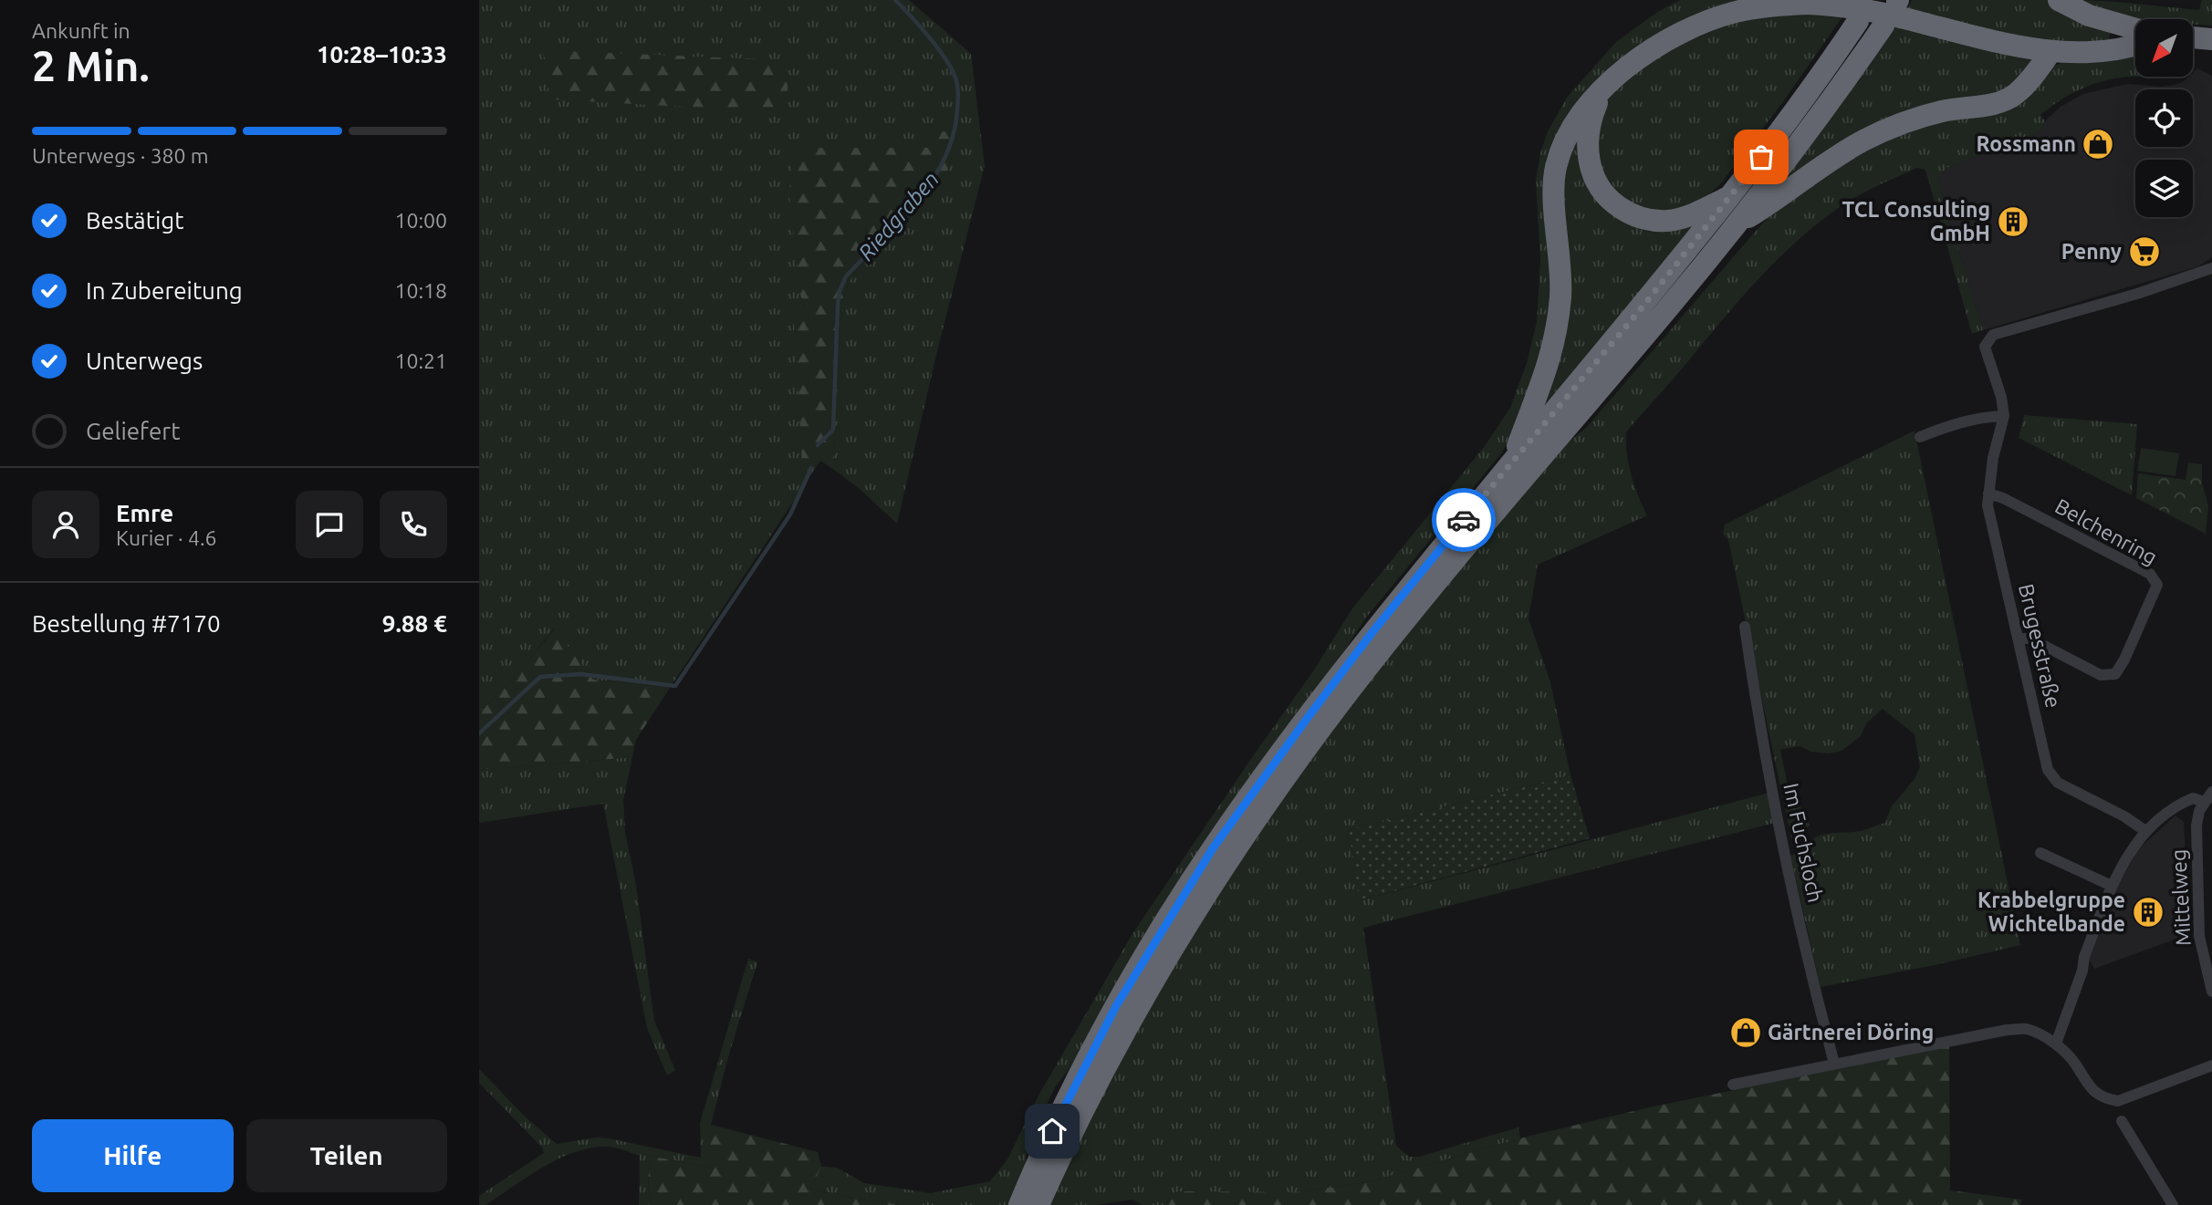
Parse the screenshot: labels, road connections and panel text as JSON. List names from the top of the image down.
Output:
{
  "streets": {
    "street": [
      "Belchenring",
      "Brugesstraße",
      "Im Fuchsloch",
      "Mittelweg"
    ]
  },
  "crossings": [
    ["Belchenring", "Brugesstraße"]
  ],
  "water": ["Riedgraben"],
  "places": {
    "shop": ["Rossmann", "Gärtnerei Döring"],
    "building": ["TCL Consulting GmbH", "Krabbelgruppe Wichtelbande"],
    "supermarket": ["Penny"]
  },
  "north": "bottom left",
  "page": {
    "heading": ["2 Min.", "Ankunft in", "10:28–10:33"],
    "panel": [
      "Emre",
      "Kurier · 4.6",
      "Bestellung #7170",
      "9.88 €"
    ],
    "bar": "Unterwegs · 380 m",
    "list": [
      ["Bestätigt", "10:00"],
      ["In Zubereitung", "10:18"],
      ["Unterwegs", "10:21"],
      "Geliefert"
    ],
    "buttons": ["Hilfe", "Teilen"]
  }
}
